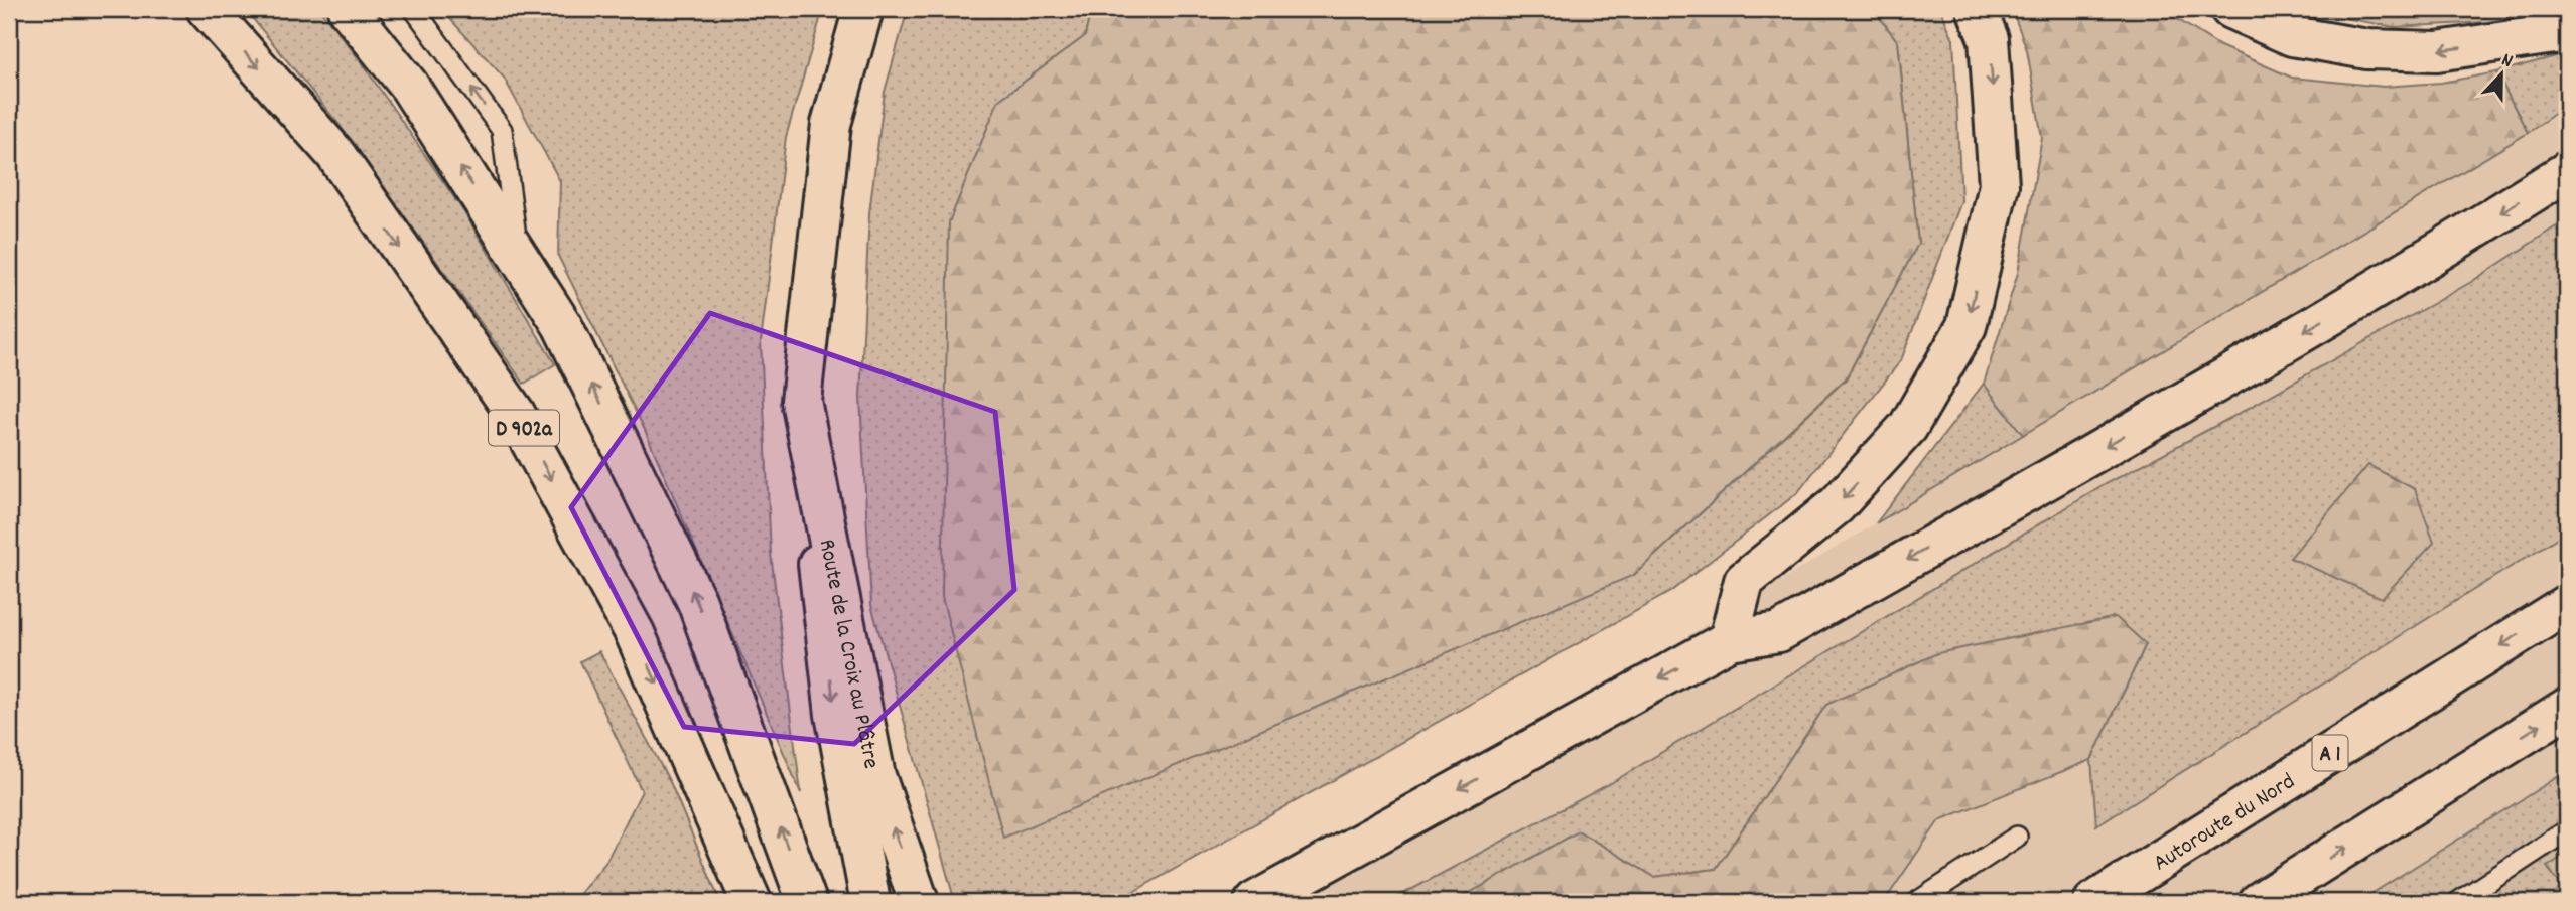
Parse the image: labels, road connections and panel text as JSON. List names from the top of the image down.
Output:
{
  "streets": {
    "main road": [
      "D 902a",
      "Route de la Croix au Plâtre",
      "A 1",
      "Autoroute du Nord"
    ]
  },
  "north": "top"
}
